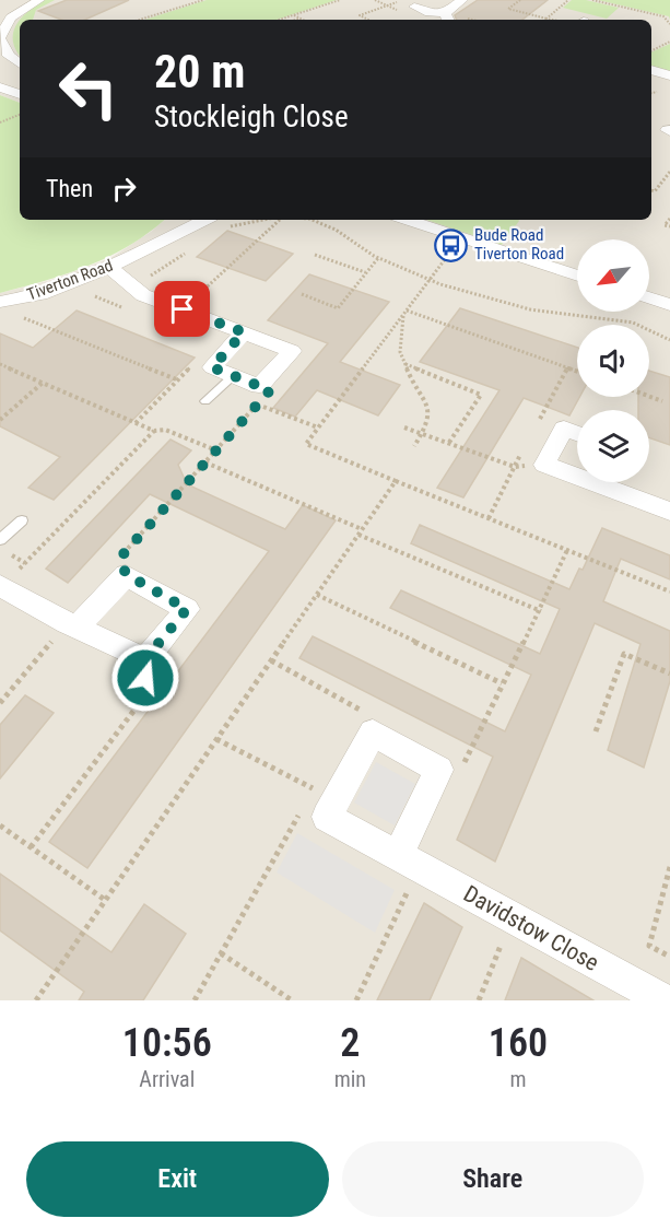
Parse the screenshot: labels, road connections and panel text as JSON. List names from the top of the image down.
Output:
{
  "streets": {
    "street": ["Tiverton Road", "Davidstow Close"]
  },
  "places": {
    "bus stop": ["Bude Road Tiverton Road"]
  },
  "north": "bottom left",
  "page": {
    "turn": ["20 m", "Stockleigh Close"],
    "then": "Then",
    "eta": [
      "10:56",
      "Arrival",
      "2",
      "min",
      "160",
      "m"
    ],
    "buttons": ["Exit", "Share"]
  }
}
